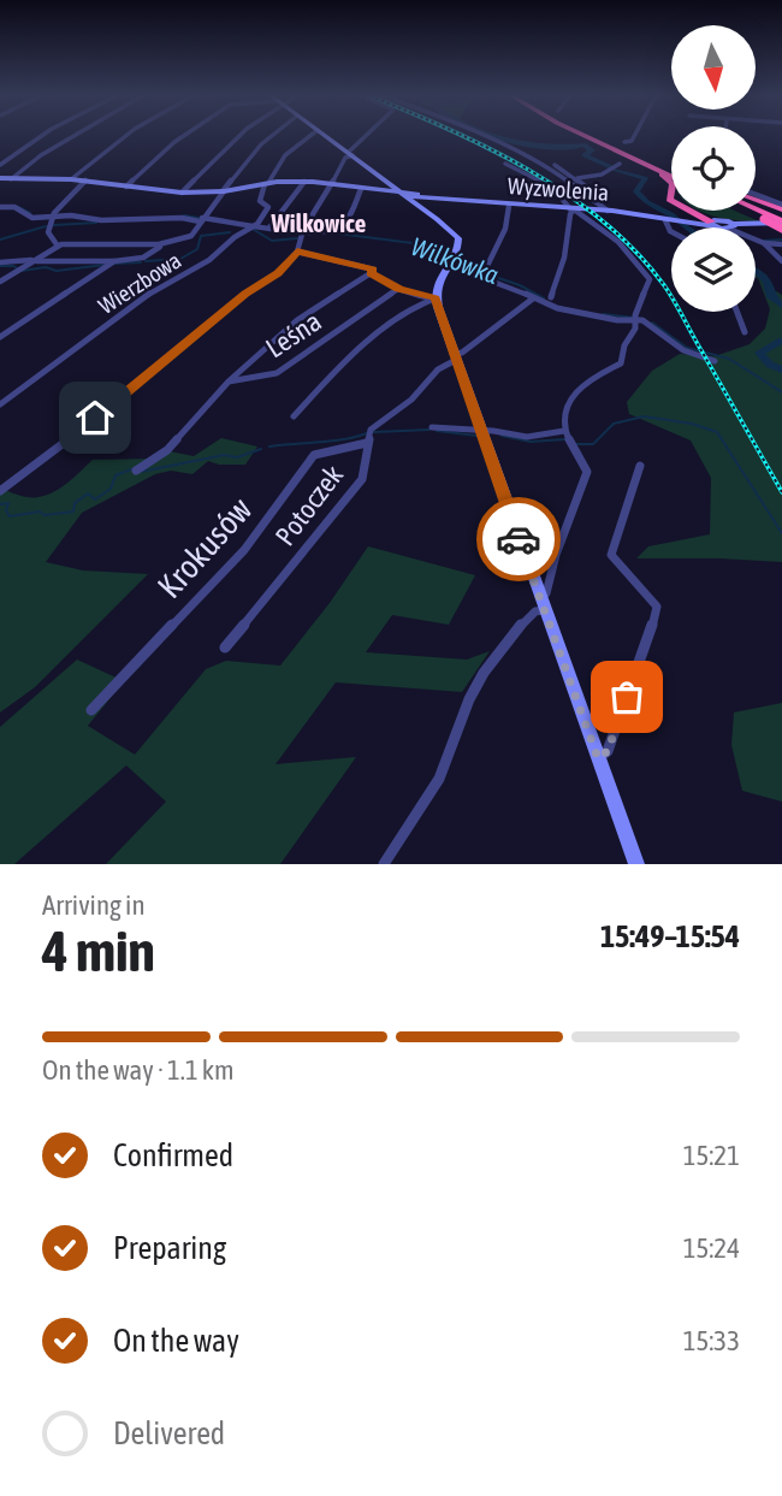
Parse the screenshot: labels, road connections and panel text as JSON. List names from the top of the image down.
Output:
{
  "streets": {
    "main road": ["Wyzwolenia"],
    "street": [
      "Wierzbowa",
      "Leśna",
      "Potoczek",
      "Krokusów"
    ]
  },
  "crossings": [
    ["Potoczek", "Krokusów"]
  ],
  "districts": ["Wilkowice"],
  "water": ["Wilkówka"],
  "north": "bottom",
  "page": {
    "heading": ["4 min", "Arriving in", "15:49–15:54"],
    "bar": "On the way · 1.1 km",
    "list": [
      ["Confirmed", "15:21"],
      ["Preparing", "15:24"],
      ["On the way", "15:33"],
      "Delivered"
    ]
  }
}
